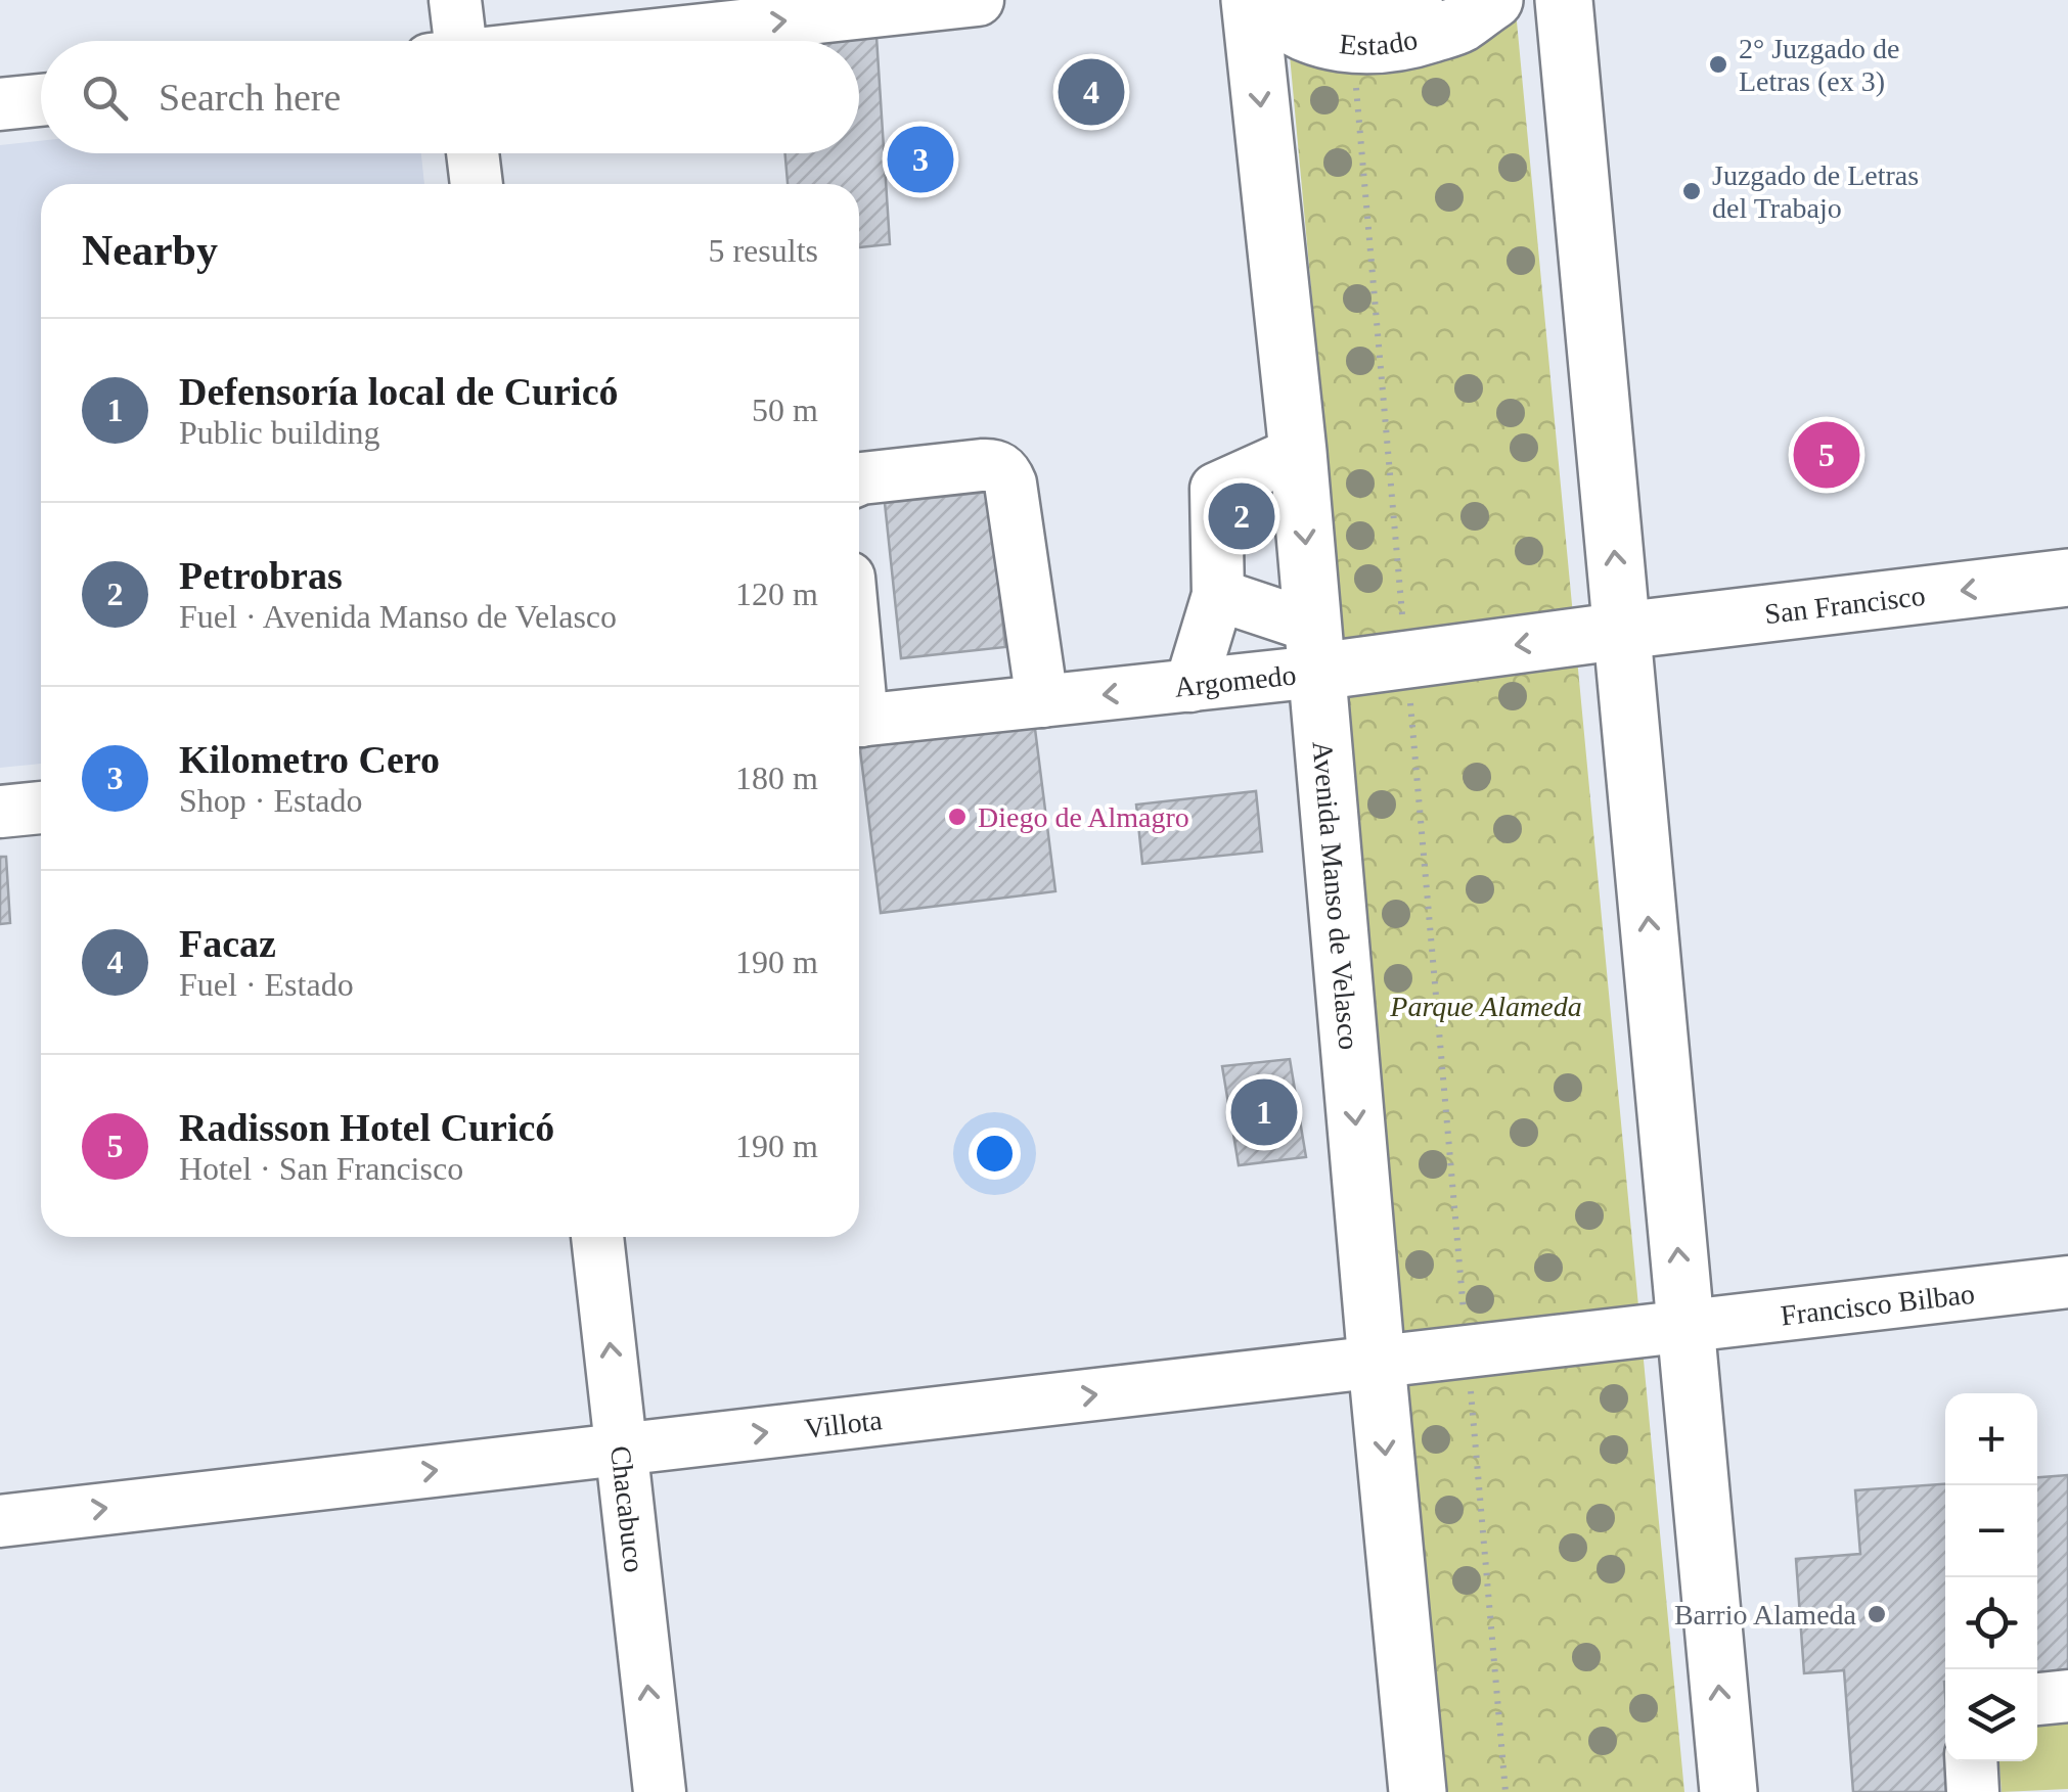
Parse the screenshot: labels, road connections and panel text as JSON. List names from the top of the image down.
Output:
{
  "streets": {
    "main road": [
      "Estado",
      "San Francisco",
      "Argomedo",
      "Avenida Manso de Velasco"
    ],
    "street": ["Francisco Bilbao", "Villota", "Chacabuco"]
  },
  "crossings": [
    ["San Francisco", "Argomedo"],
    ["Argomedo", "Avenida Manso de Velasco"],
    ["Avenida Manso de Velasco", "Villota"],
    ["Francisco Bilbao", "Villota"],
    ["Villota", "Chacabuco"]
  ],
  "one_way": [
    "San Francisco",
    "Argomedo",
    "Villota",
    "Chacabuco"
  ],
  "parks": ["Parque Alameda"],
  "places": [
    "2° Juzgado de Letras (ex 3)",
    "Juzgado de Letras del Trabajo",
    "Diego de Almagro",
    "Barrio Alameda"
  ],
  "page": {
    "search": "Search here",
    "pins": [
      "4",
      "3",
      "5",
      "2",
      "1"
    ],
    "heading": ["Nearby", "5 results"],
    "list": [
      {
        "mark": "1",
        "name": "Defensoría local de Curicó",
        "note": "Public building",
        "value": "50 m"
      },
      {
        "mark": "2",
        "name": "Petrobras",
        "note": "Fuel · Avenida Manso de Velasco",
        "value": "120 m"
      },
      {
        "mark": "3",
        "name": "Kilometro Cero",
        "note": "Shop · Estado",
        "value": "180 m"
      },
      {
        "mark": "4",
        "name": "Facaz",
        "note": "Fuel · Estado",
        "value": "190 m"
      },
      {
        "mark": "5",
        "name": "Radisson Hotel Curicó",
        "note": "Hotel · San Francisco",
        "value": "190 m"
      }
    ],
    "map_buttons": ["+", "−"]
  }
}
